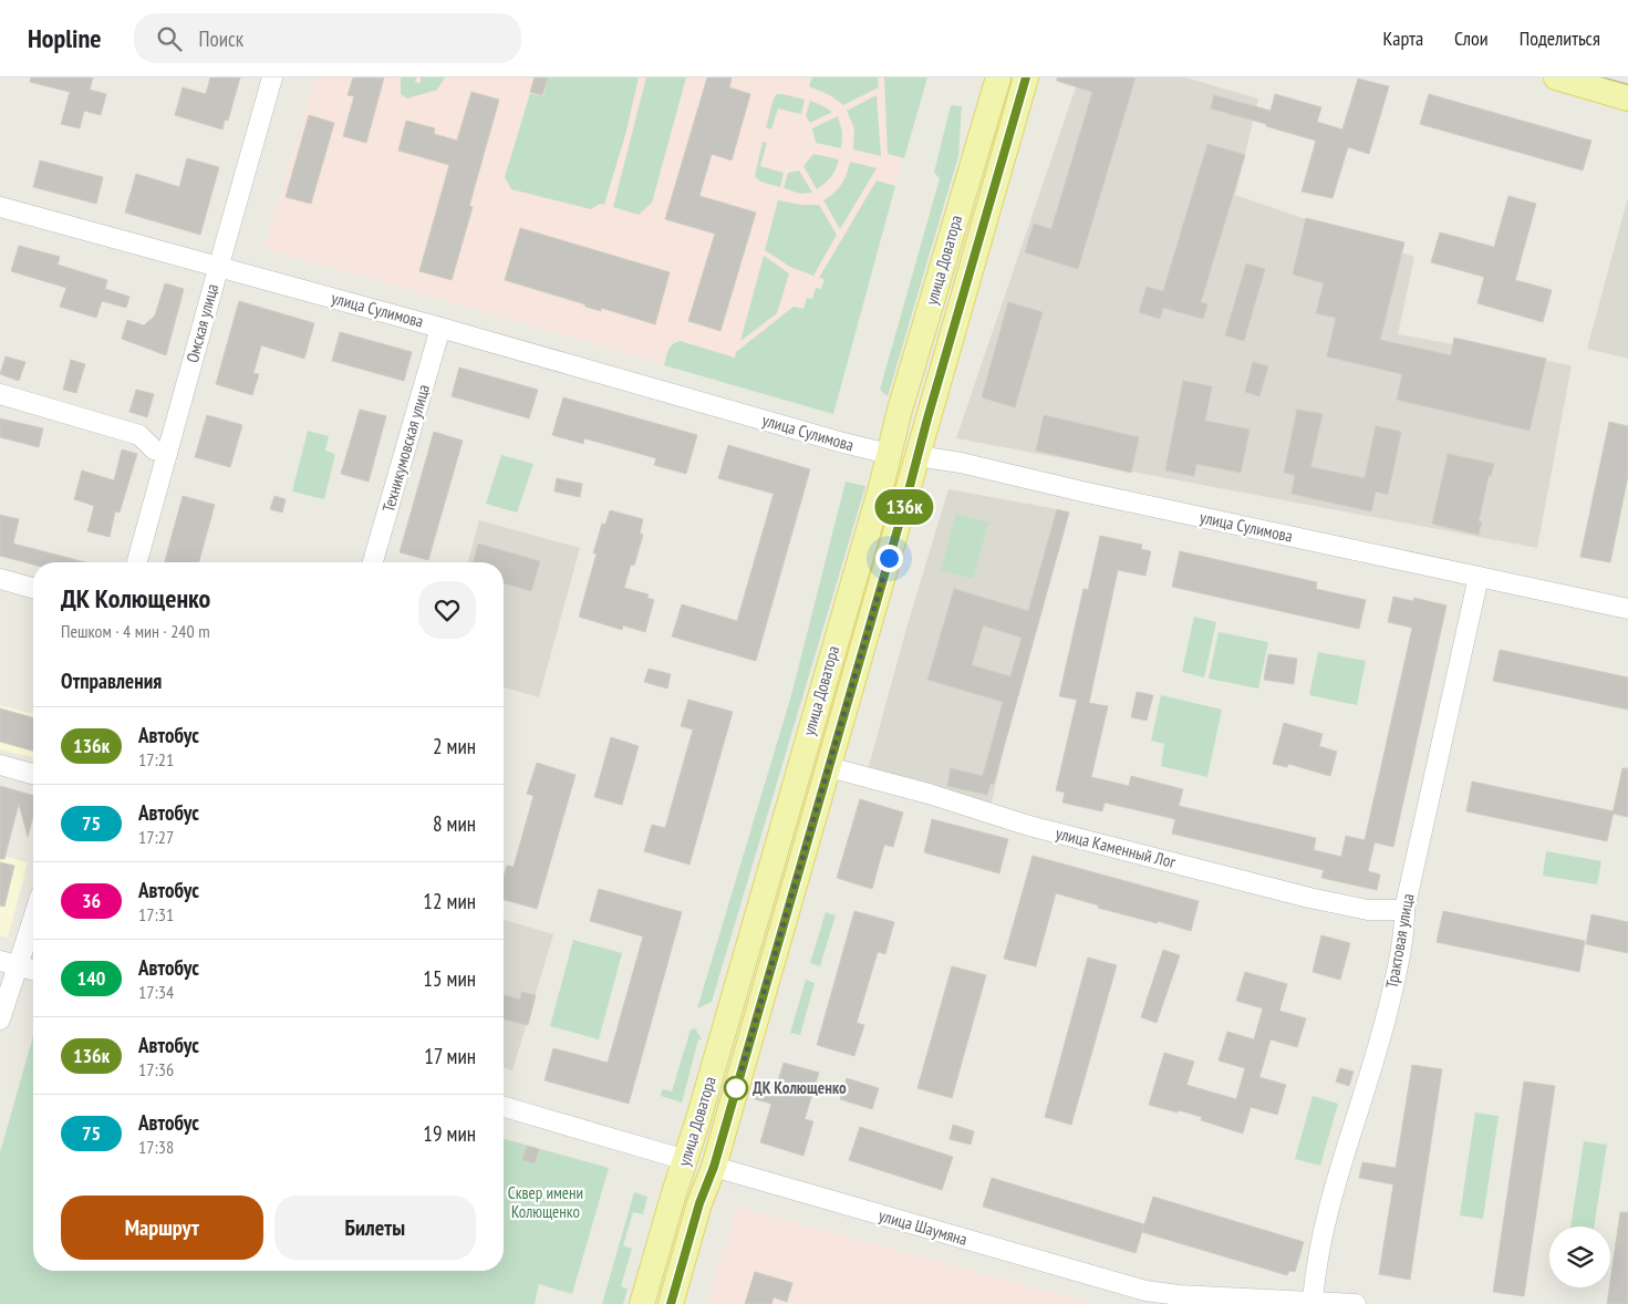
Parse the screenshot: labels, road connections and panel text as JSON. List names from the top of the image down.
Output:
{
  "streets": {
    "main road": ["улица Доватора", "улица Сулимова", "улица Шаумяна"],
    "street": [
      "Омская улица",
      "Техникумовская улица",
      "улица Каменный Лог",
      "Трактовая улица"
    ]
  },
  "crossings": [
    ["улица Доватора", "улица Сулимова"],
    ["улица Доватора", "улица Каменный Лог"],
    ["улица Доватора", "улица Шаумяна"],
    ["улица Сулимова", "Омская улица"],
    ["улица Сулимова", "Техникумовская улица"],
    ["улица Сулимова", "Трактовая улица"],
    ["улица Каменный Лог", "Трактовая улица"],
    ["Трактовая улица", "улица Шаумяна"]
  ],
  "parks": ["Сквер имени Колющенко"],
  "places": ["ДК Колющенко"],
  "lines": ["bus line 136к"],
  "page": {
    "header": "Hopline",
    "search": "Поиск",
    "nav": ["Карта", "Слои", "Поделиться"],
    "on_map": "136к",
    "heading": [
      ["ДК Колющенко", "Пешком · 4 мин · 240 m"],
      "Отправления"
    ],
    "list": [
      {
        "mark": "136к",
        "name": "Автобус",
        "note": "17:21",
        "value": "2 мин"
      },
      {
        "mark": "75",
        "name": "Автобус",
        "note": "17:27",
        "value": "8 мин"
      },
      {
        "mark": "36",
        "name": "Автобус",
        "note": "17:31",
        "value": "12 мин"
      },
      {
        "mark": "140",
        "name": "Автобус",
        "note": "17:34",
        "value": "15 мин"
      },
      {
        "mark": "136к",
        "name": "Автобус",
        "note": "17:36",
        "value": "17 мин"
      },
      {
        "mark": "75",
        "name": "Автобус",
        "note": "17:38",
        "value": "19 мин"
      }
    ],
    "buttons": ["Маршрут", "Билеты"]
  }
}
